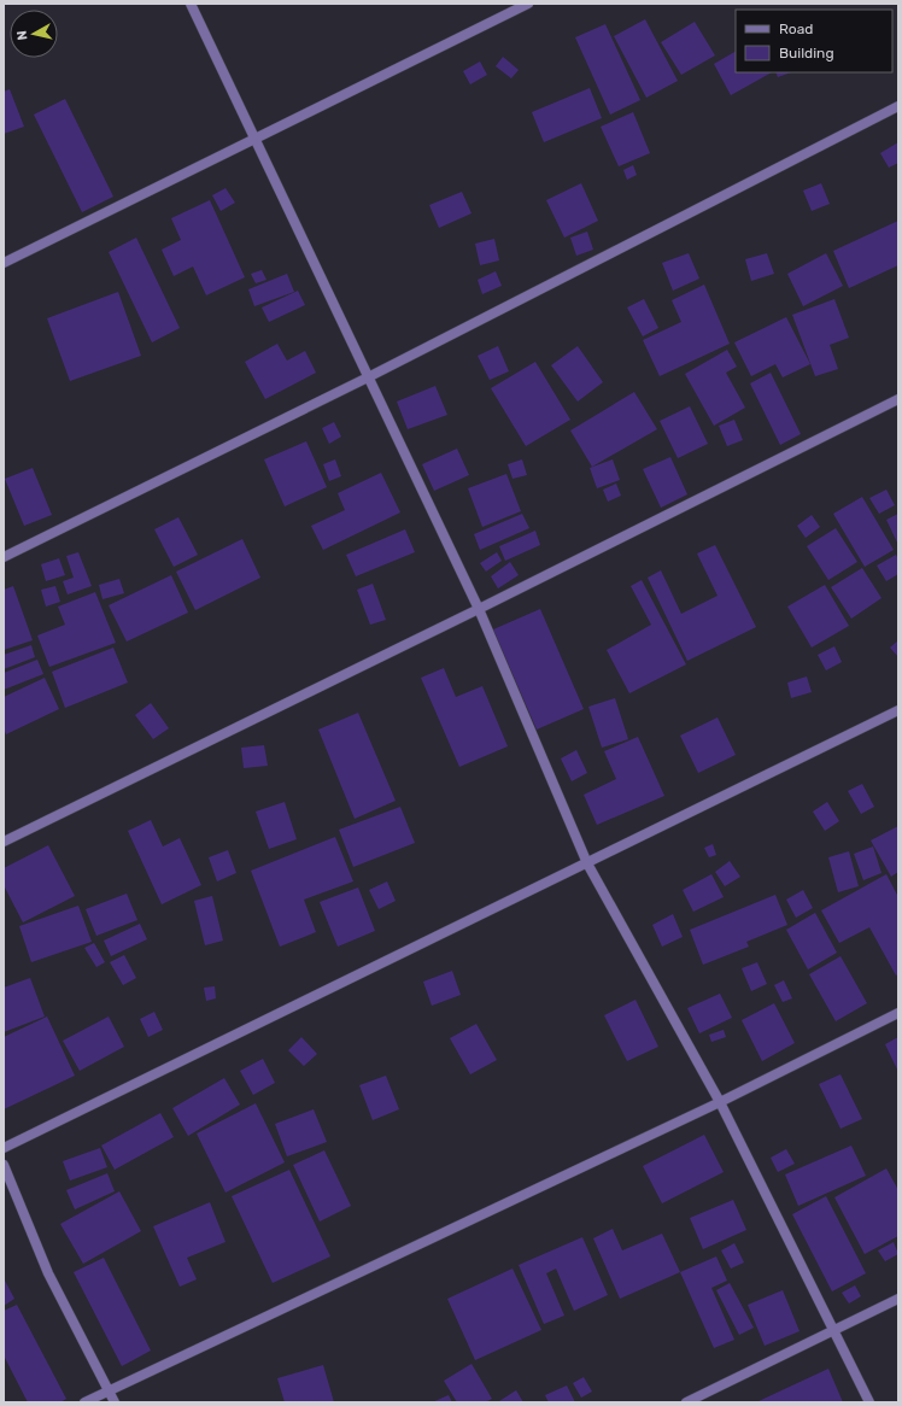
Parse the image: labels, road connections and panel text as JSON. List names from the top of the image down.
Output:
{
  "legend": ["Road", "Building"],
  "north": "left"
}
